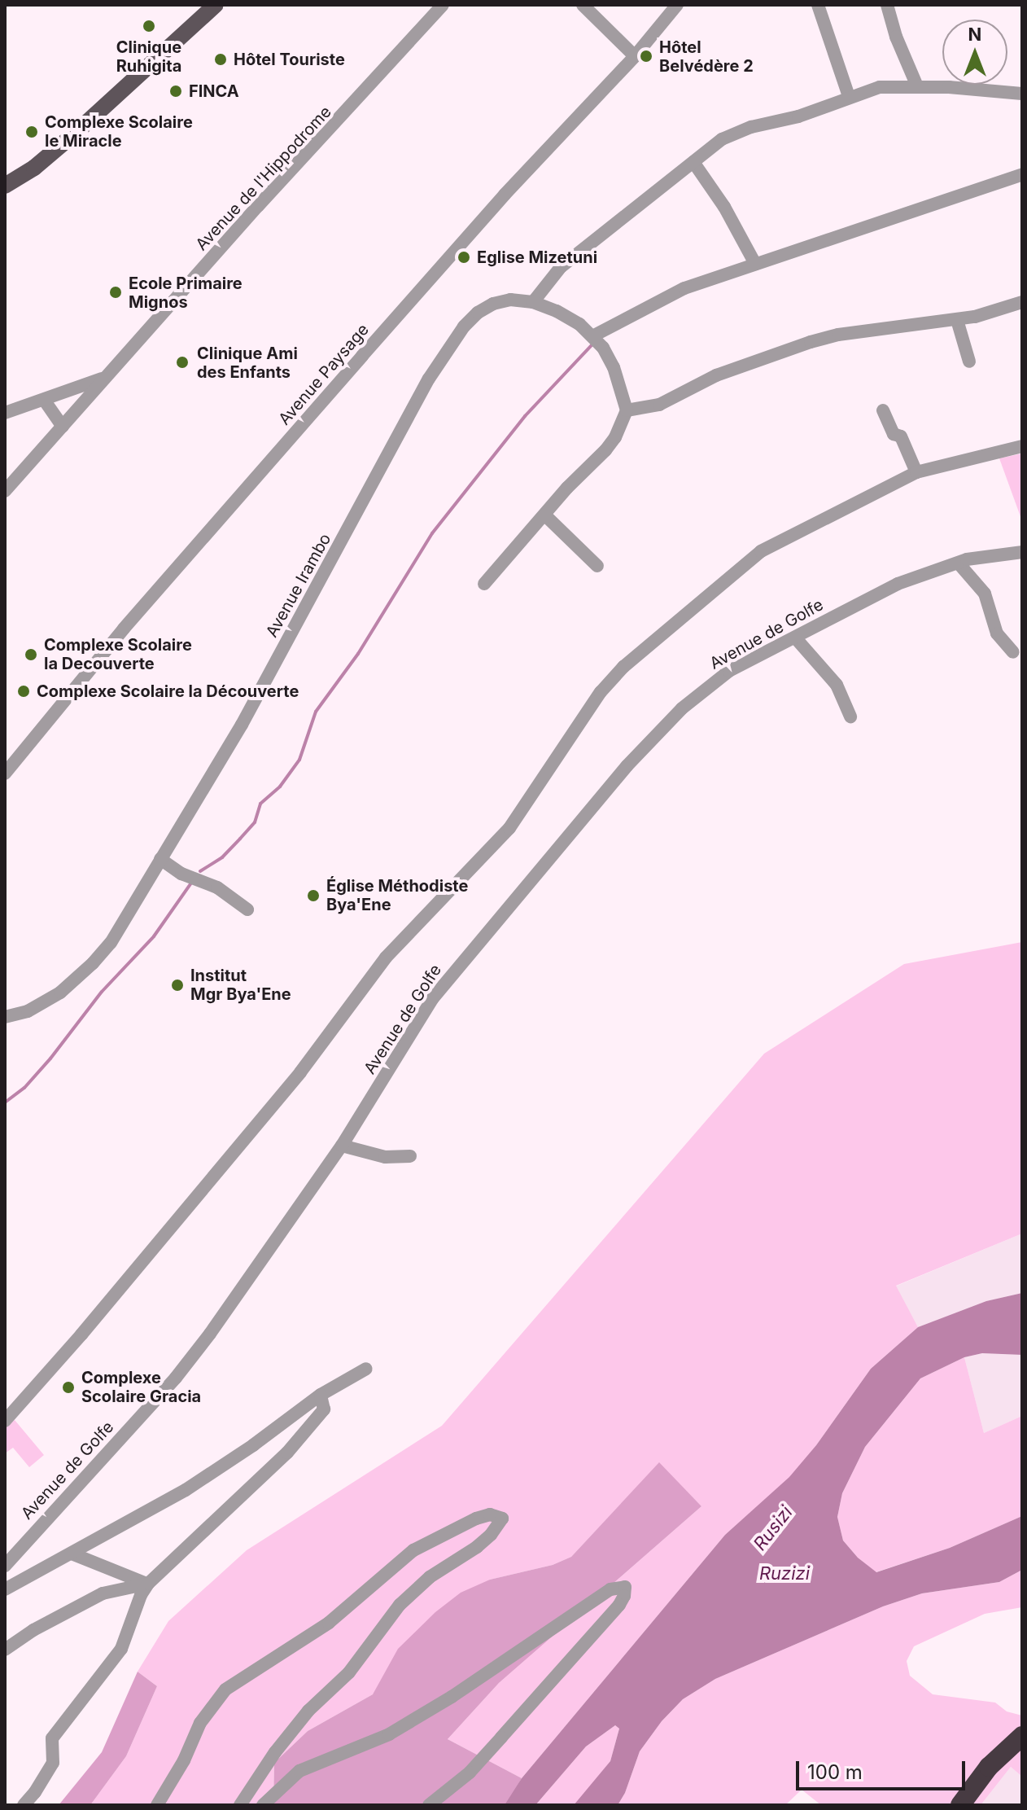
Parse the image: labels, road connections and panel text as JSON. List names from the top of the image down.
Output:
{
  "streets": {
    "street": [
      "Avenue de l'Hippodrome",
      "Avenue Paysage",
      "Avenue Irambo",
      "Avenue de Golfe"
    ]
  },
  "water": ["Rusizi", "Ruzizi"],
  "places": [
    "Clinique Ruhigita",
    "Hôtel Belvédère 2",
    "Hôtel Touriste",
    "FINCA",
    "Complexe Scolaire le Miracle",
    "Eglise Mizetuni",
    "Ecole Primaire Mignos",
    "Clinique Ami des Enfants",
    "Complexe Scolaire la Decouverte",
    "Complexe Scolaire la Découverte",
    "Église Méthodiste Bya'Ene",
    "Institut Mgr Bya'Ene",
    "Complexe Scolaire Gracia"
  ],
  "scale_bar": "100 m",
  "north": "top"
}
